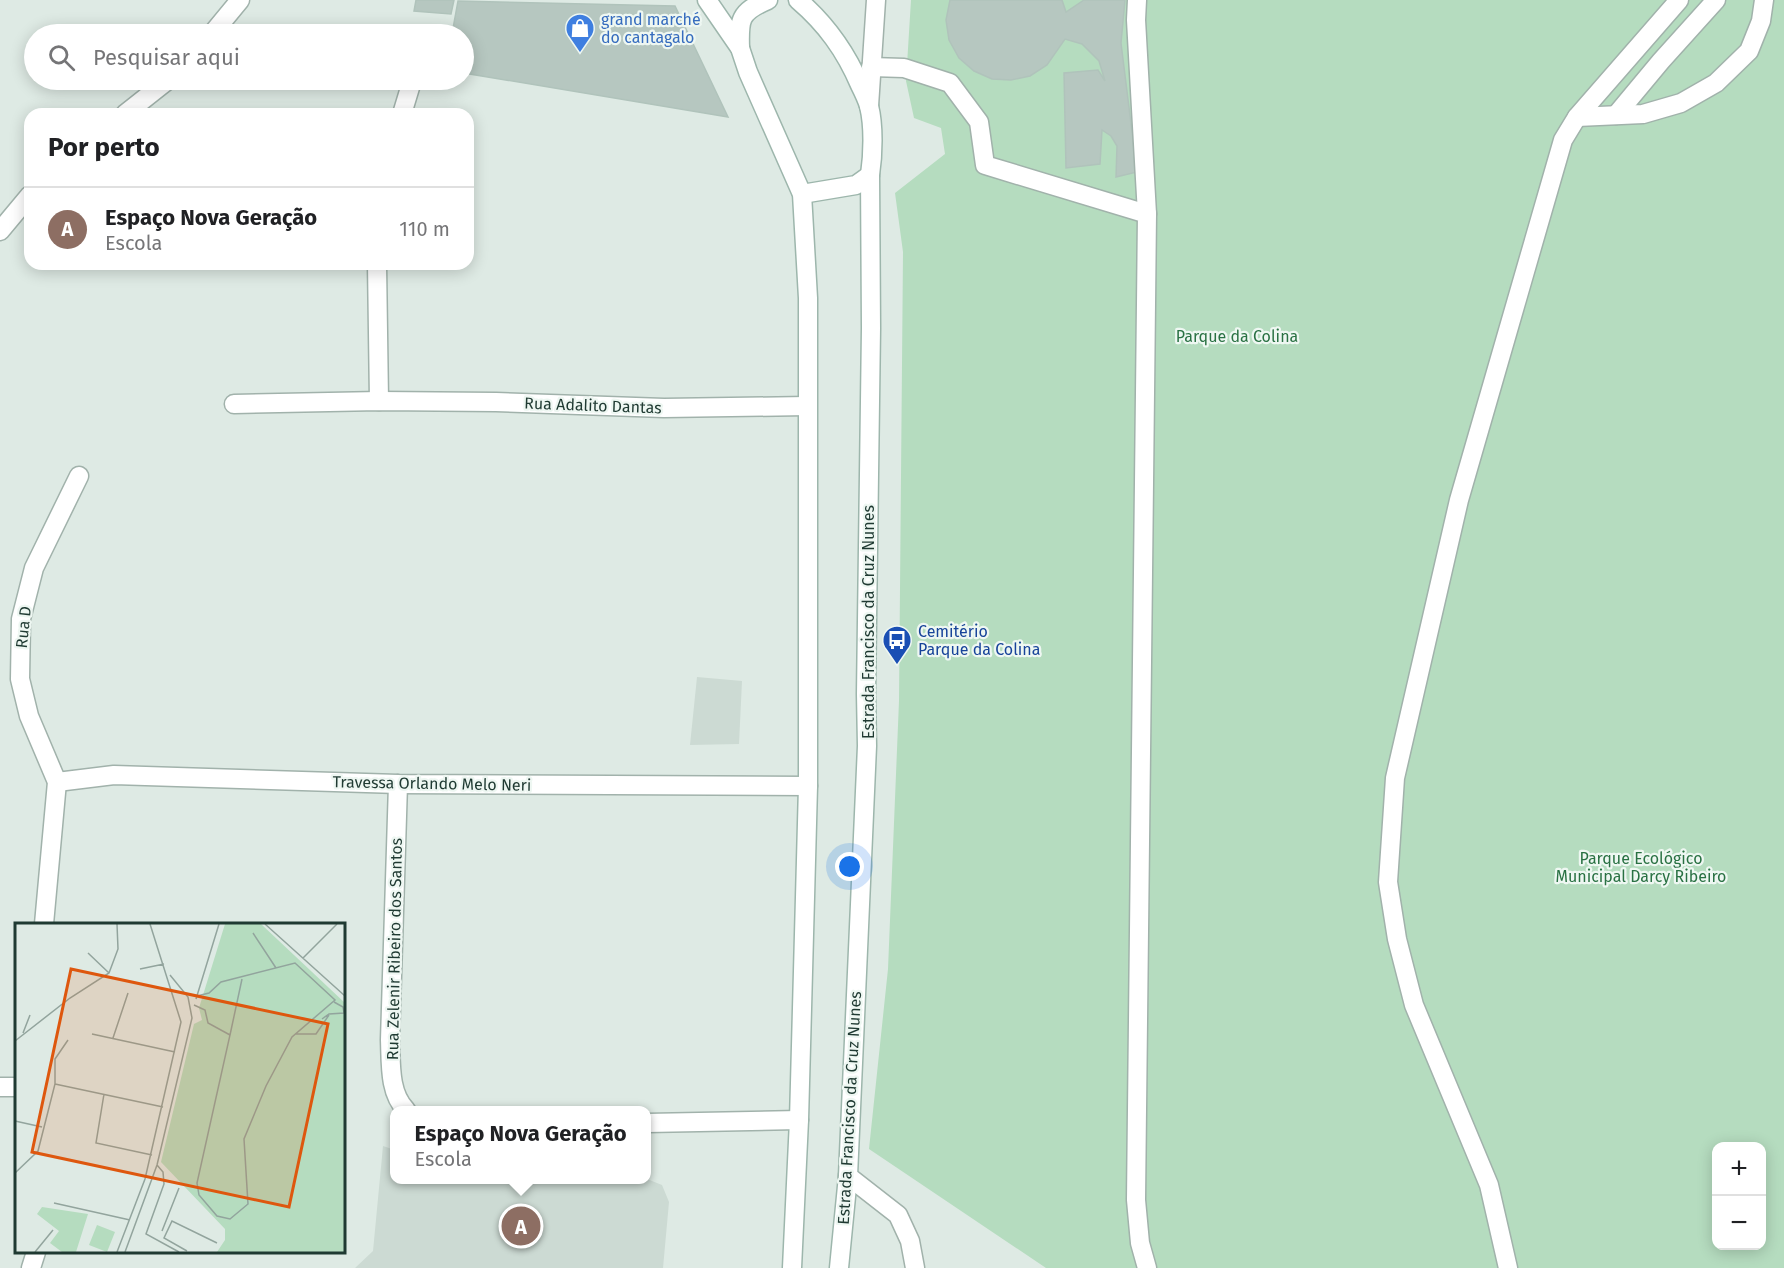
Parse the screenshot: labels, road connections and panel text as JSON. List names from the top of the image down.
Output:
{
  "streets": {
    "street": [
      "Rua Adalito Dantas",
      "Estrada Francisco da Cruz Nunes",
      "Rua D",
      "Travessa Orlando Melo Neri",
      "Rua Zelenir Ribeiro dos Santos"
    ]
  },
  "crossings": [
    ["Rua D", "Travessa Orlando Melo Neri"],
    ["Travessa Orlando Melo Neri", "Rua Zelenir Ribeiro dos Santos"]
  ],
  "parks": ["Parque da Colina", "Parque Ecológico Municipal Darcy Ribeiro"],
  "places": {
    "shop": ["grand marché do cantagalo"],
    "bus stop": ["Cemitério Parque da Colina"]
  },
  "page": {
    "search": "Pesquisar aqui",
    "heading": "Por perto",
    "list": [
      {
        "mark": "A",
        "name": "Espaço Nova Geração",
        "note": "Escola",
        "value": "110 m"
      }
    ],
    "popup": ["Espaço Nova Geração", "Escola"],
    "map_buttons": ["+", "−"],
    "pins": "A"
  }
}
